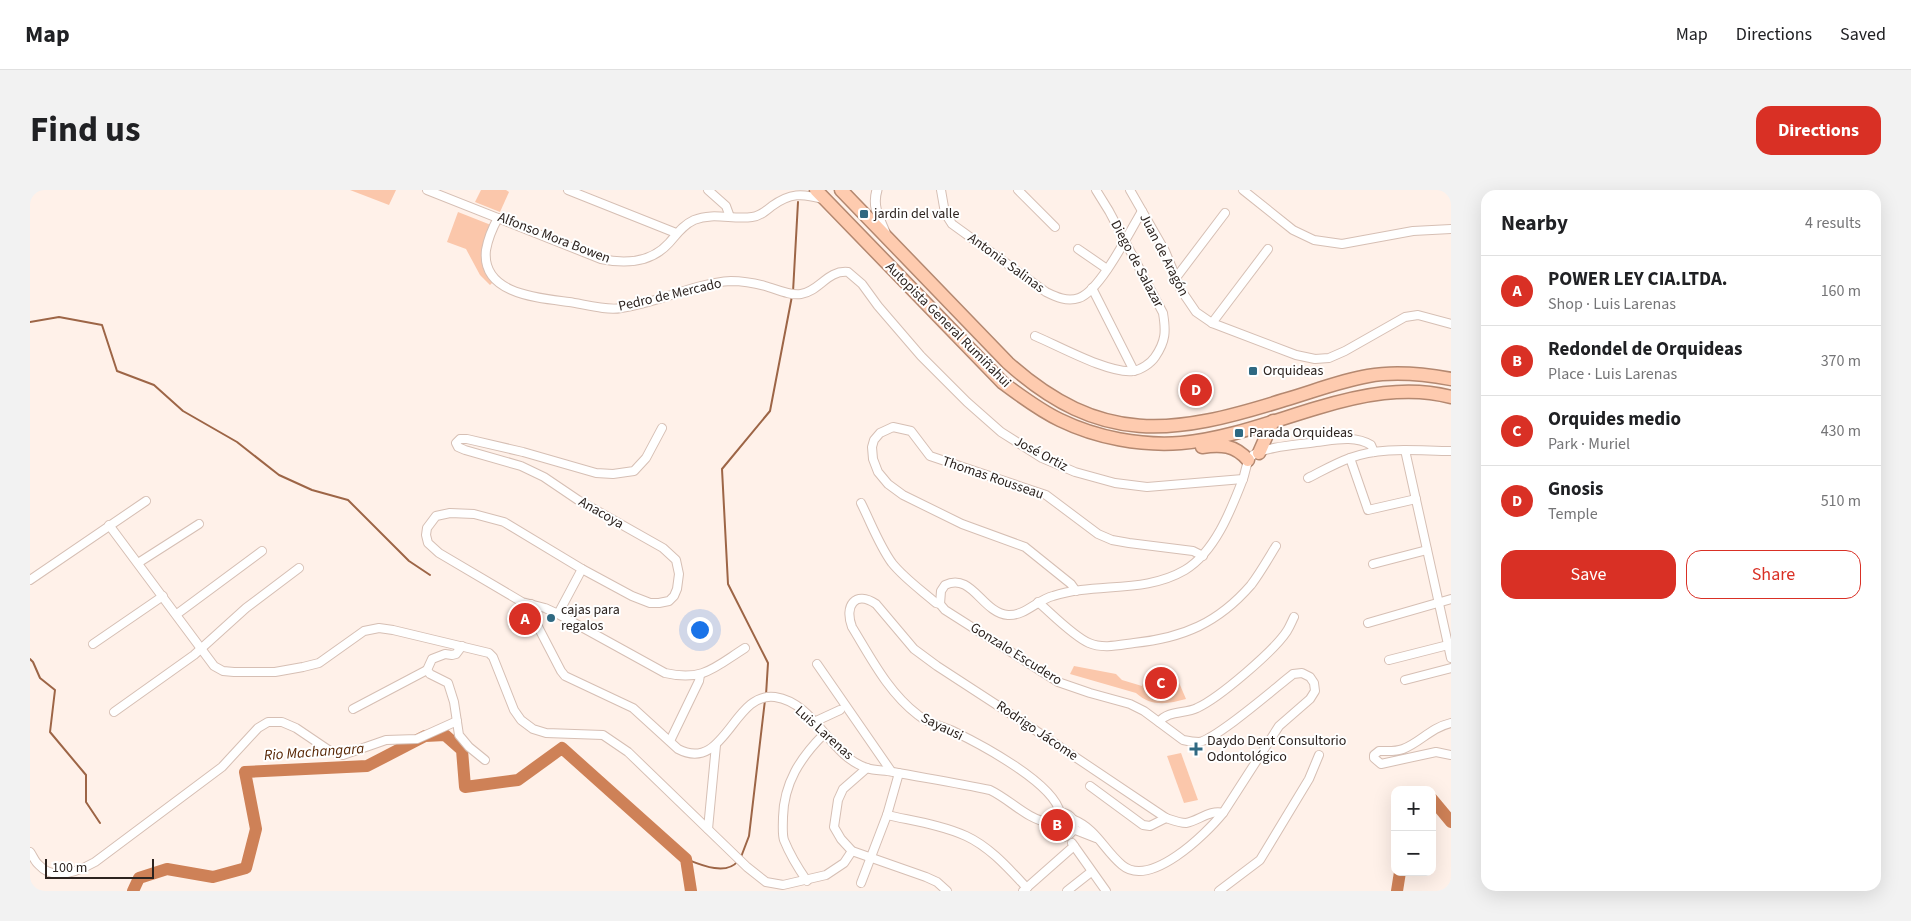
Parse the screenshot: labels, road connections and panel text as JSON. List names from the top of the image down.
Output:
{
  "streets": {
    "highway": ["Autopista General Rumiñahui"],
    "street": [
      "Alfonso Mora Bowen",
      "Juan de Aragón",
      "Antonia Salinas",
      "Diego de Salazar",
      "Pedro de Mercado",
      "José Ortiz",
      "Thomas Rousseau",
      "Anacoya",
      "Gonzalo Escudero",
      "Sayausi",
      "Rodrigo Jácome",
      "Luis Larenas"
    ]
  },
  "crossings": [
    ["Alfonso Mora Bowen", "Pedro de Mercado"],
    ["Juan de Aragón", "Antonia Salinas"],
    ["Antonia Salinas", "Diego de Salazar"],
    ["Pedro de Mercado", "José Ortiz"],
    ["José Ortiz", "Gonzalo Escudero"],
    ["Thomas Rousseau", "Gonzalo Escudero"],
    ["Gonzalo Escudero", "Sayausi"],
    ["Gonzalo Escudero", "Rodrigo Jácome"],
    ["Gonzalo Escudero", "Luis Larenas"],
    ["Sayausi", "Rodrigo Jácome"],
    ["Sayausi", "Luis Larenas"]
  ],
  "water": ["Rio Machangara"],
  "places": {
    "transit": ["jardin del valle", "Orquideas", "Parada Orquideas"],
    "other": ["cajas para regalos"],
    "health": ["Daydo Dent Consultorio Odontológico"]
  },
  "scale_bar": "100 m",
  "page": {
    "header": "Map",
    "nav": ["Map", "Directions", "Saved"],
    "title": "Find us",
    "buttons": [
      "Directions",
      ["Save", "Share"]
    ],
    "heading": ["Nearby", "4 results"],
    "list": [
      {
        "mark": "A",
        "name": "POWER LEY CIA.LTDA.",
        "note": "Shop · Luis Larenas",
        "value": "160 m"
      },
      {
        "mark": "B",
        "name": "Redondel de Orquideas",
        "note": "Place · Luis Larenas",
        "value": "370 m"
      },
      {
        "mark": "C",
        "name": "Orquides medio",
        "note": "Park · Muriel",
        "value": "430 m"
      },
      {
        "mark": "D",
        "name": "Gnosis",
        "note": "Temple",
        "value": "510 m"
      }
    ],
    "pins": [
      "D",
      "A",
      "C",
      "B"
    ],
    "map_buttons": ["+", "−"],
    "scale": "100 m"
  }
}
